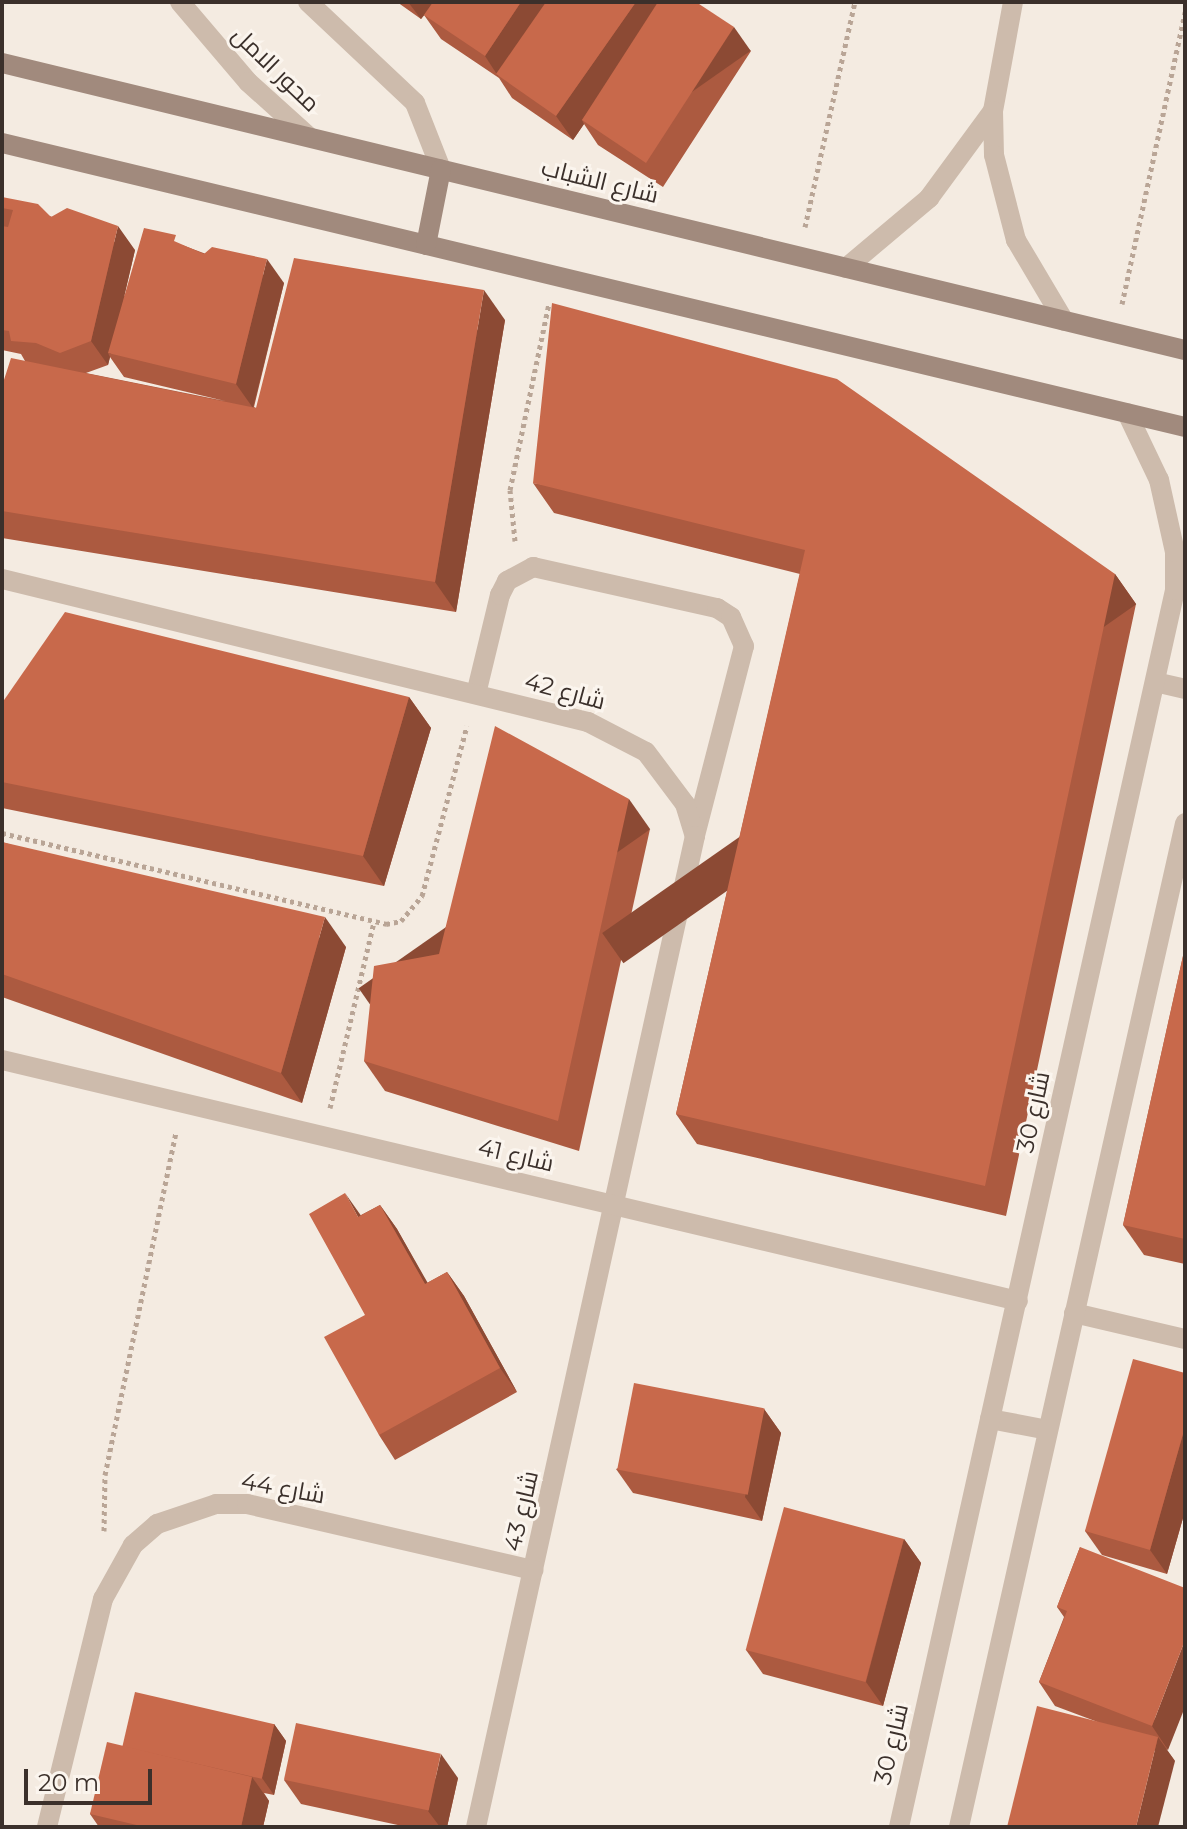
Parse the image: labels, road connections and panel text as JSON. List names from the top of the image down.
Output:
{
  "streets": {
    "street": [
      "محور الامل",
      "شارع الشباب",
      "شارع 42",
      "شارع 30",
      "شارع 41",
      "شارع 44",
      "شارع 43"
    ]
  },
  "crossings": [
    ["محور الامل", "شارع الشباب"],
    ["شارع 30", "شارع 41"],
    ["شارع 41", "شارع 43"],
    ["شارع 44", "شارع 43"]
  ],
  "scale_bar": "20 m"
}
